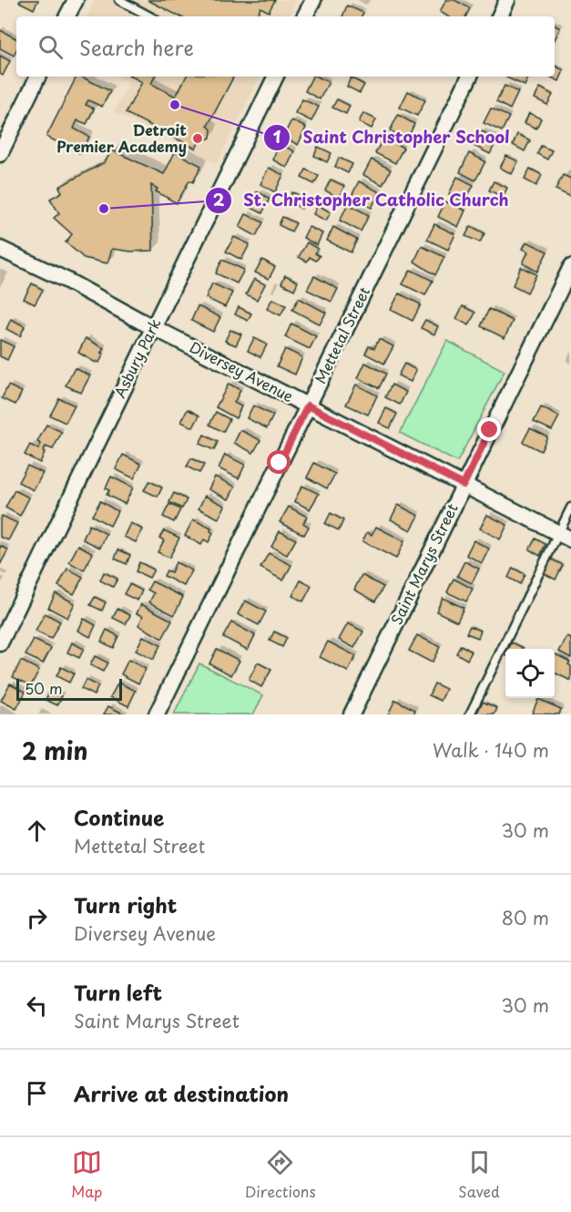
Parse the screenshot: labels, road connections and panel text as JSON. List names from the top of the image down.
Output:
{
  "streets": {
    "street": [
      "Mettetal Street",
      "Asbury Park",
      "Diversey Avenue",
      "Saint Marys Street"
    ]
  },
  "crossings": [
    ["Mettetal Street", "Diversey Avenue"],
    ["Asbury Park", "Diversey Avenue"],
    ["Diversey Avenue", "Saint Marys Street"]
  ],
  "places": ["Saint Christopher School", "Detroit Premier Academy", "St. Christopher Catholic Church"],
  "scale_bar": "50 m",
  "page": {
    "search": "Search here",
    "scale": "50 m",
    "heading": ["2 min", "Walk · 140 m"],
    "list": [
      ["Continue", "Mettetal Street", "30 m"],
      ["Turn right", "Diversey Avenue", "80 m"],
      ["Turn left", "Saint Marys Street", "30 m"],
      "Arrive at destination"
    ],
    "nav": ["Map", "Directions", "Saved"]
  }
}
